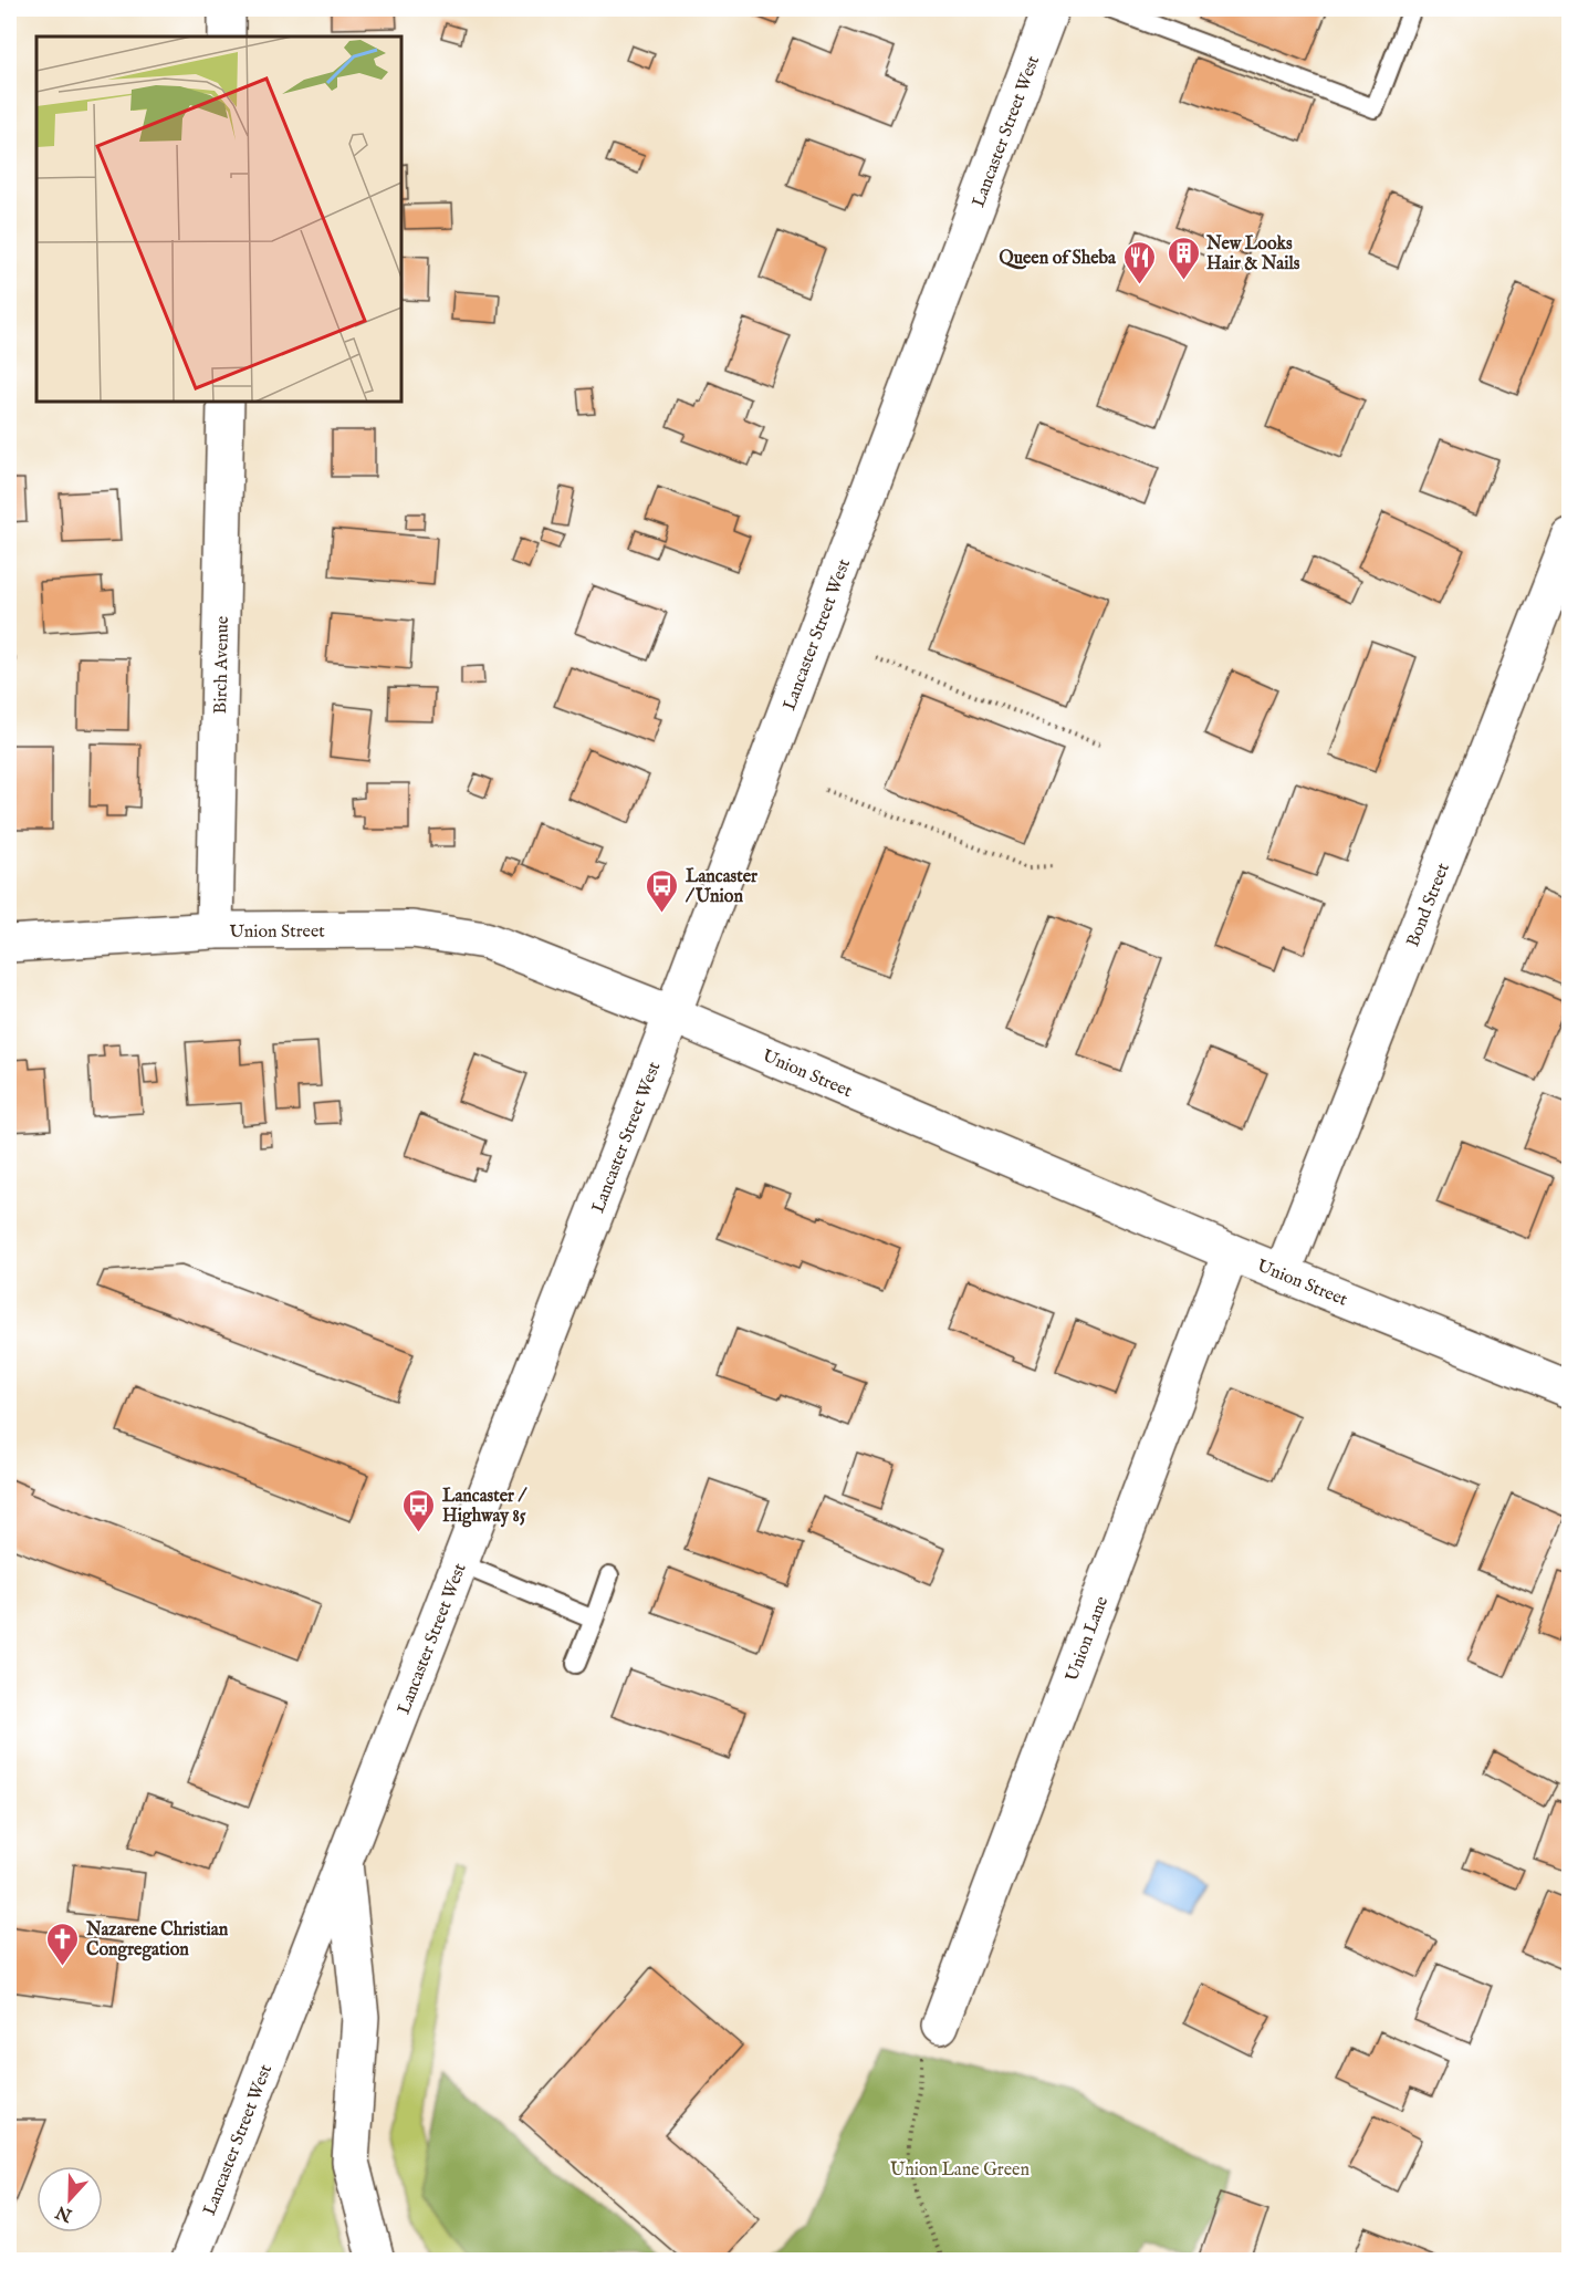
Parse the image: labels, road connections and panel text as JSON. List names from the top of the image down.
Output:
{
  "streets": {
    "main road": [
      "Lancaster Street West",
      "Birch Avenue",
      "Bond Street",
      "Union Street",
      "Union Lane"
    ]
  },
  "crossings": [
    ["Lancaster Street West", "Union Street"],
    ["Birch Avenue", "Union Street"],
    ["Bond Street", "Union Street"],
    ["Union Street", "Union Lane"]
  ],
  "parks": ["Union Lane Green"],
  "places": {
    "building": ["New Looks Hair & Nails"],
    "restaurant": ["Queen of Sheba"],
    "bus stop": ["Lancaster / Union", "Lancaster / Highway 85"],
    "church": ["Nazarene Christian Congregation"]
  },
  "north": "bottom"
}
